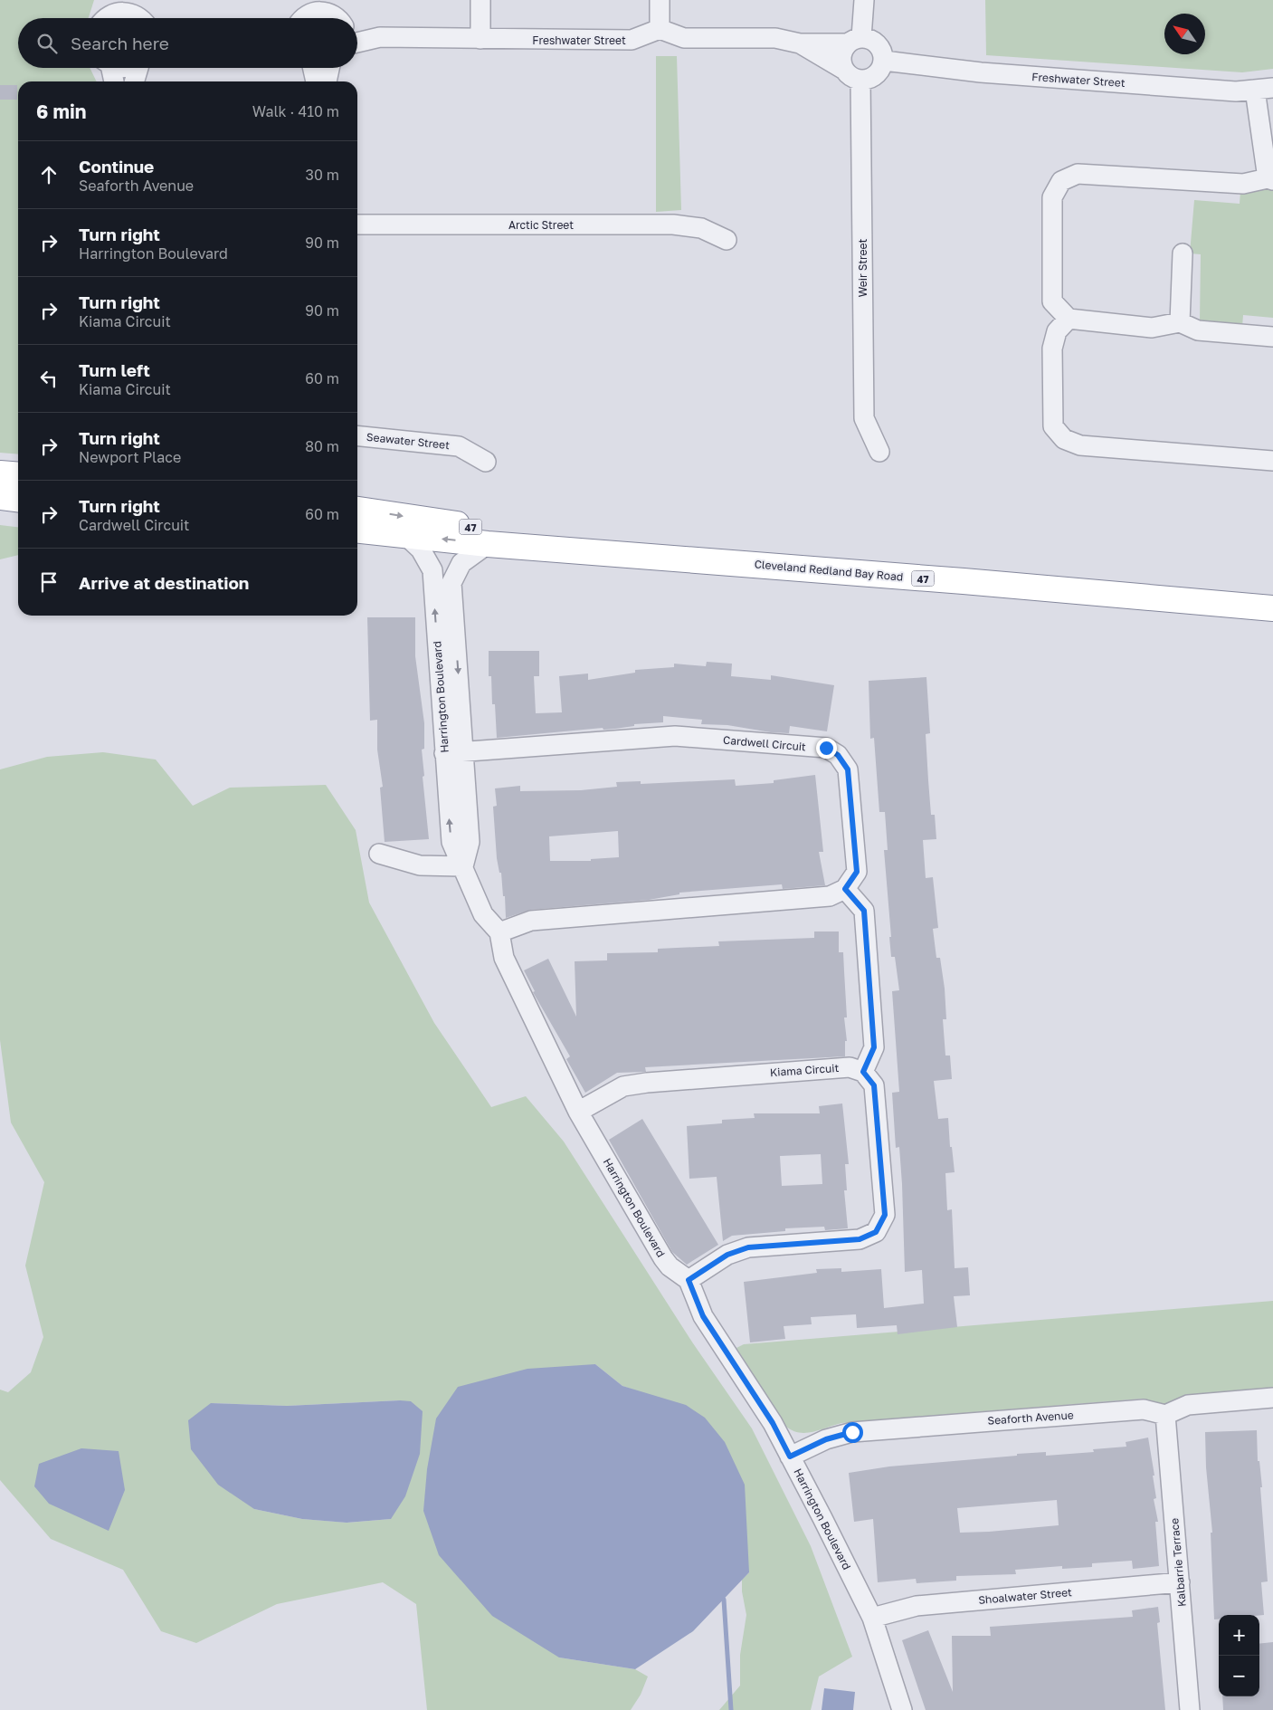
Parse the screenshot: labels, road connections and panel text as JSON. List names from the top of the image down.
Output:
{
  "streets": {
    "highway": ["47", "Cleveland Redland Bay Road"],
    "street": [
      "Freshwater Street",
      "Arctic Street",
      "Weir Street",
      "Seawater Street",
      "Harrington Boulevard",
      "Cardwell Circuit",
      "Kiama Circuit",
      "Seaforth Avenue",
      "Kalbarrie Terrace",
      "Shoalwater Street"
    ]
  },
  "crossings": [
    ["Freshwater Street", "Weir Street"],
    ["Cleveland Redland Bay Road", "Harrington Boulevard"],
    ["Harrington Boulevard", "Cardwell Circuit"],
    ["Harrington Boulevard", "Kiama Circuit"],
    ["Harrington Boulevard", "Seaforth Avenue"],
    ["Harrington Boulevard", "Shoalwater Street"],
    ["Seaforth Avenue", "Kalbarrie Terrace"],
    ["Kalbarrie Terrace", "Shoalwater Street"]
  ],
  "north": "top left",
  "page": {
    "search": "Search here",
    "heading": ["6 min", "Walk · 410 m"],
    "list": [
      ["Continue", "Seaforth Avenue", "30 m"],
      ["Turn right", "Harrington Boulevard", "90 m"],
      ["Turn right", "Kiama Circuit", "90 m"],
      ["Turn left", "Kiama Circuit", "60 m"],
      ["Turn right", "Newport Place", "80 m"],
      ["Turn right", "Cardwell Circuit", "60 m"],
      "Arrive at destination"
    ],
    "map_buttons": ["+", "−"]
  }
}
